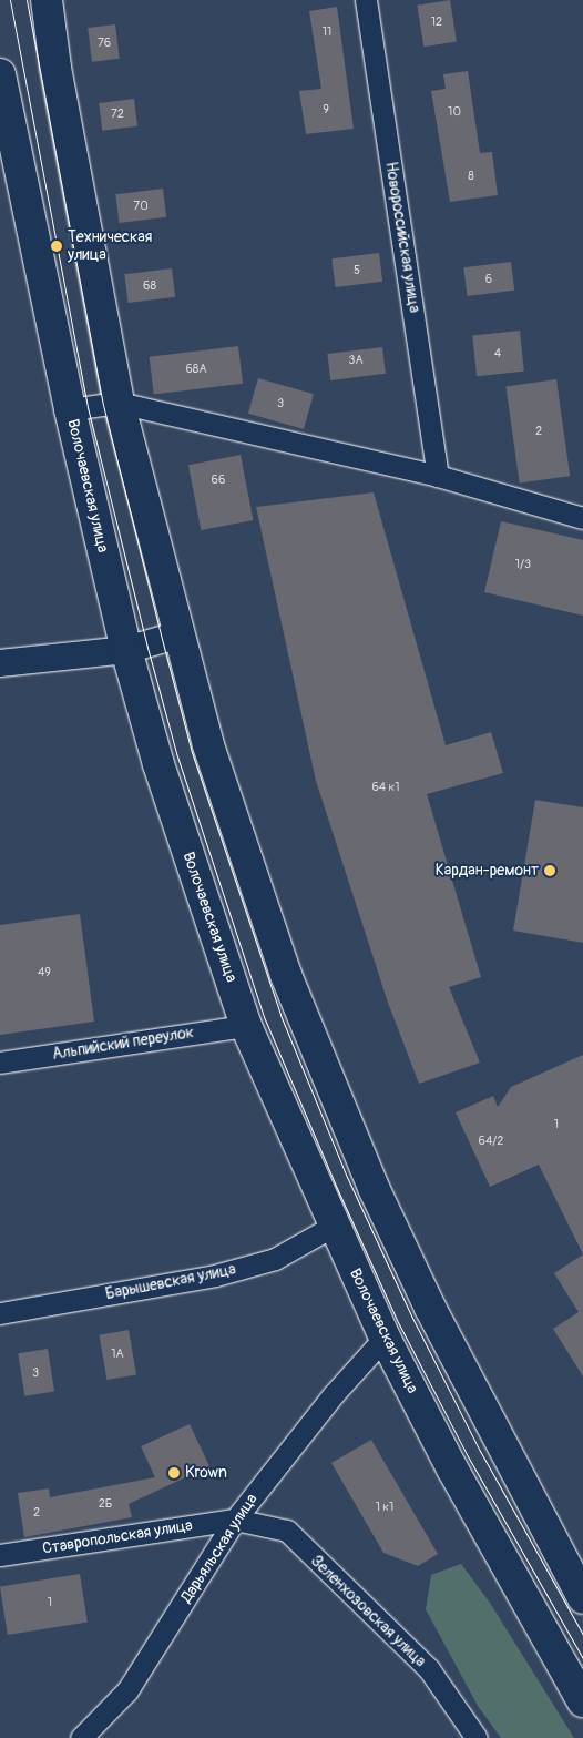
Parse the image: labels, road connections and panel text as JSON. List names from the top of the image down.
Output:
{
  "streets": {
    "main road": ["Волочаевская улица"],
    "street": [
      "Новороссийская улица",
      "Альпийский переулок",
      "Барышевская улица",
      "Ставропольская улица",
      "Дарьяльская улица",
      "Зеленхозовская улица"
    ]
  },
  "crossings": [
    ["Волочаевская улица", "Альпийский переулок"],
    ["Волочаевская улица", "Барышевская улица"],
    ["Волочаевская улица", "Дарьяльская улица"],
    ["Ставропольская улица", "Дарьяльская улица"],
    ["Ставропольская улица", "Зеленхозовская улица"],
    ["Дарьяльская улица", "Зеленхозовская улица"]
  ],
  "places": ["Техническая улица", "Кардан-ремонт", "Krown"],
  "house_numbers": [
    "12",
    "11",
    "76",
    "9",
    "10",
    "72",
    "8",
    "70",
    "5",
    "6",
    "68",
    "4",
    "3А",
    "68А",
    "3",
    "2",
    "66",
    "1/3",
    "64 к1",
    "49",
    "1",
    "64/2",
    "1А",
    "3",
    "2Б",
    "1 к1",
    "2",
    "1"
  ]
}
